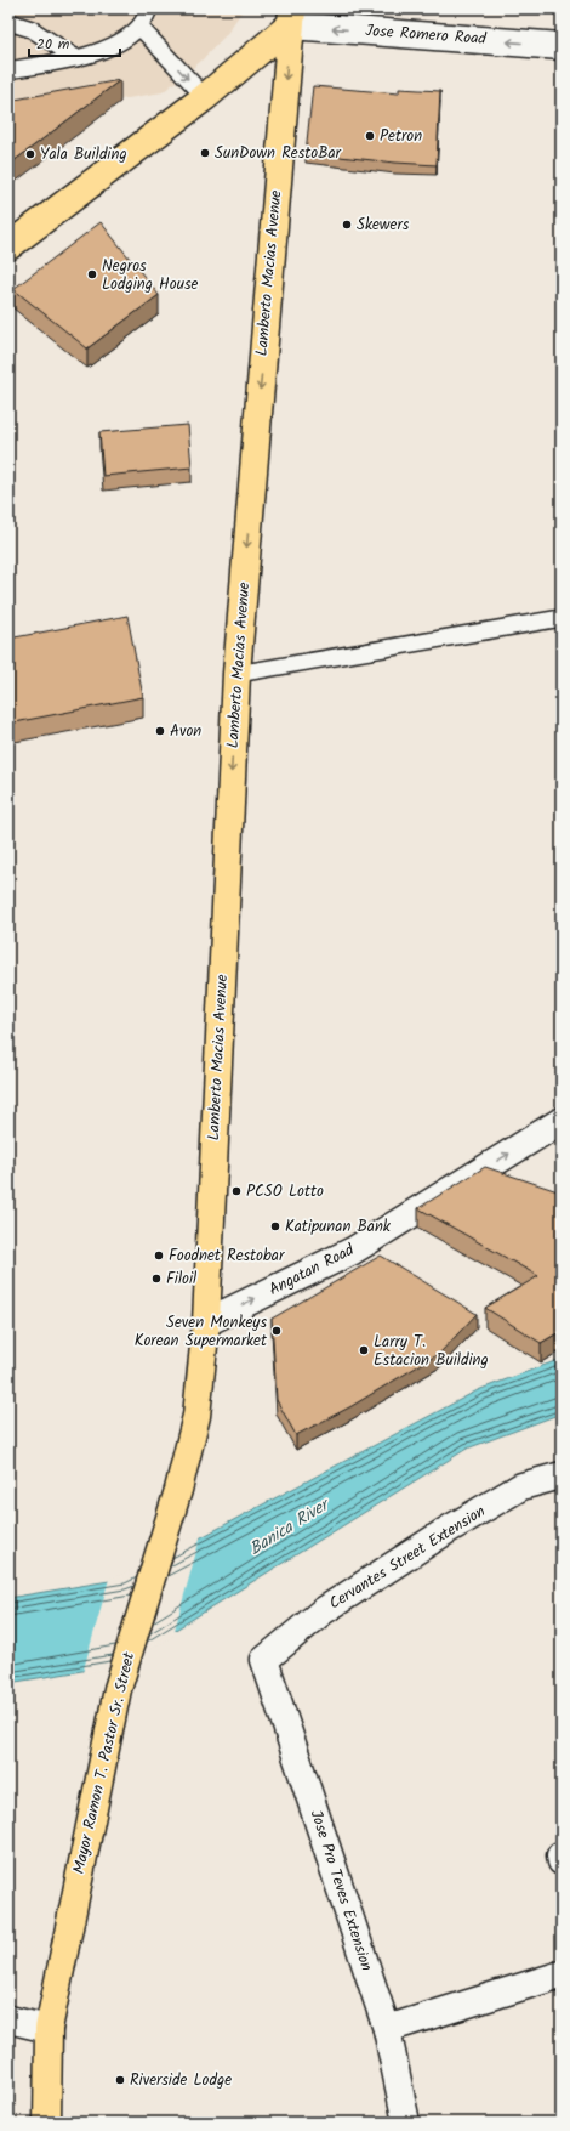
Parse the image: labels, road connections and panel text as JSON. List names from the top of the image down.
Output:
{
  "streets": {
    "main road": ["Lamberto Macias Avenue", "Mayor Ramon T. Pastor Sr. Street"],
    "street": [
      "Jose Romero Road",
      "Angatan Road",
      "Cervantes Street Extension",
      "Jose Pro Teves Extension"
    ]
  },
  "crossings": [
    ["Jose Romero Road", "Lamberto Macias Avenue"],
    ["Lamberto Macias Avenue", "Angatan Road"],
    ["Lamberto Macias Avenue", "Mayor Ramon T. Pastor Sr. Street"],
    ["Angatan Road", "Mayor Ramon T. Pastor Sr. Street"],
    ["Cervantes Street Extension", "Jose Pro Teves Extension"]
  ],
  "one_way": ["Jose Romero Road", "Lamberto Macias Avenue", "Angatan Road"],
  "water": ["Banica River"],
  "places": [
    "Petron",
    "SunDown RestoBar",
    "Yala Building",
    "Skewers",
    "Negros Lodging House",
    "Avon",
    "PCSO Lotto",
    "Katipunan Bank",
    "Foodnet Restobar",
    "Filoil",
    "Seven Monkeys Korean Supermarket",
    "Larry T. Estacion Building",
    "Riverside Lodge"
  ],
  "scale_bar": "20 m"
}
